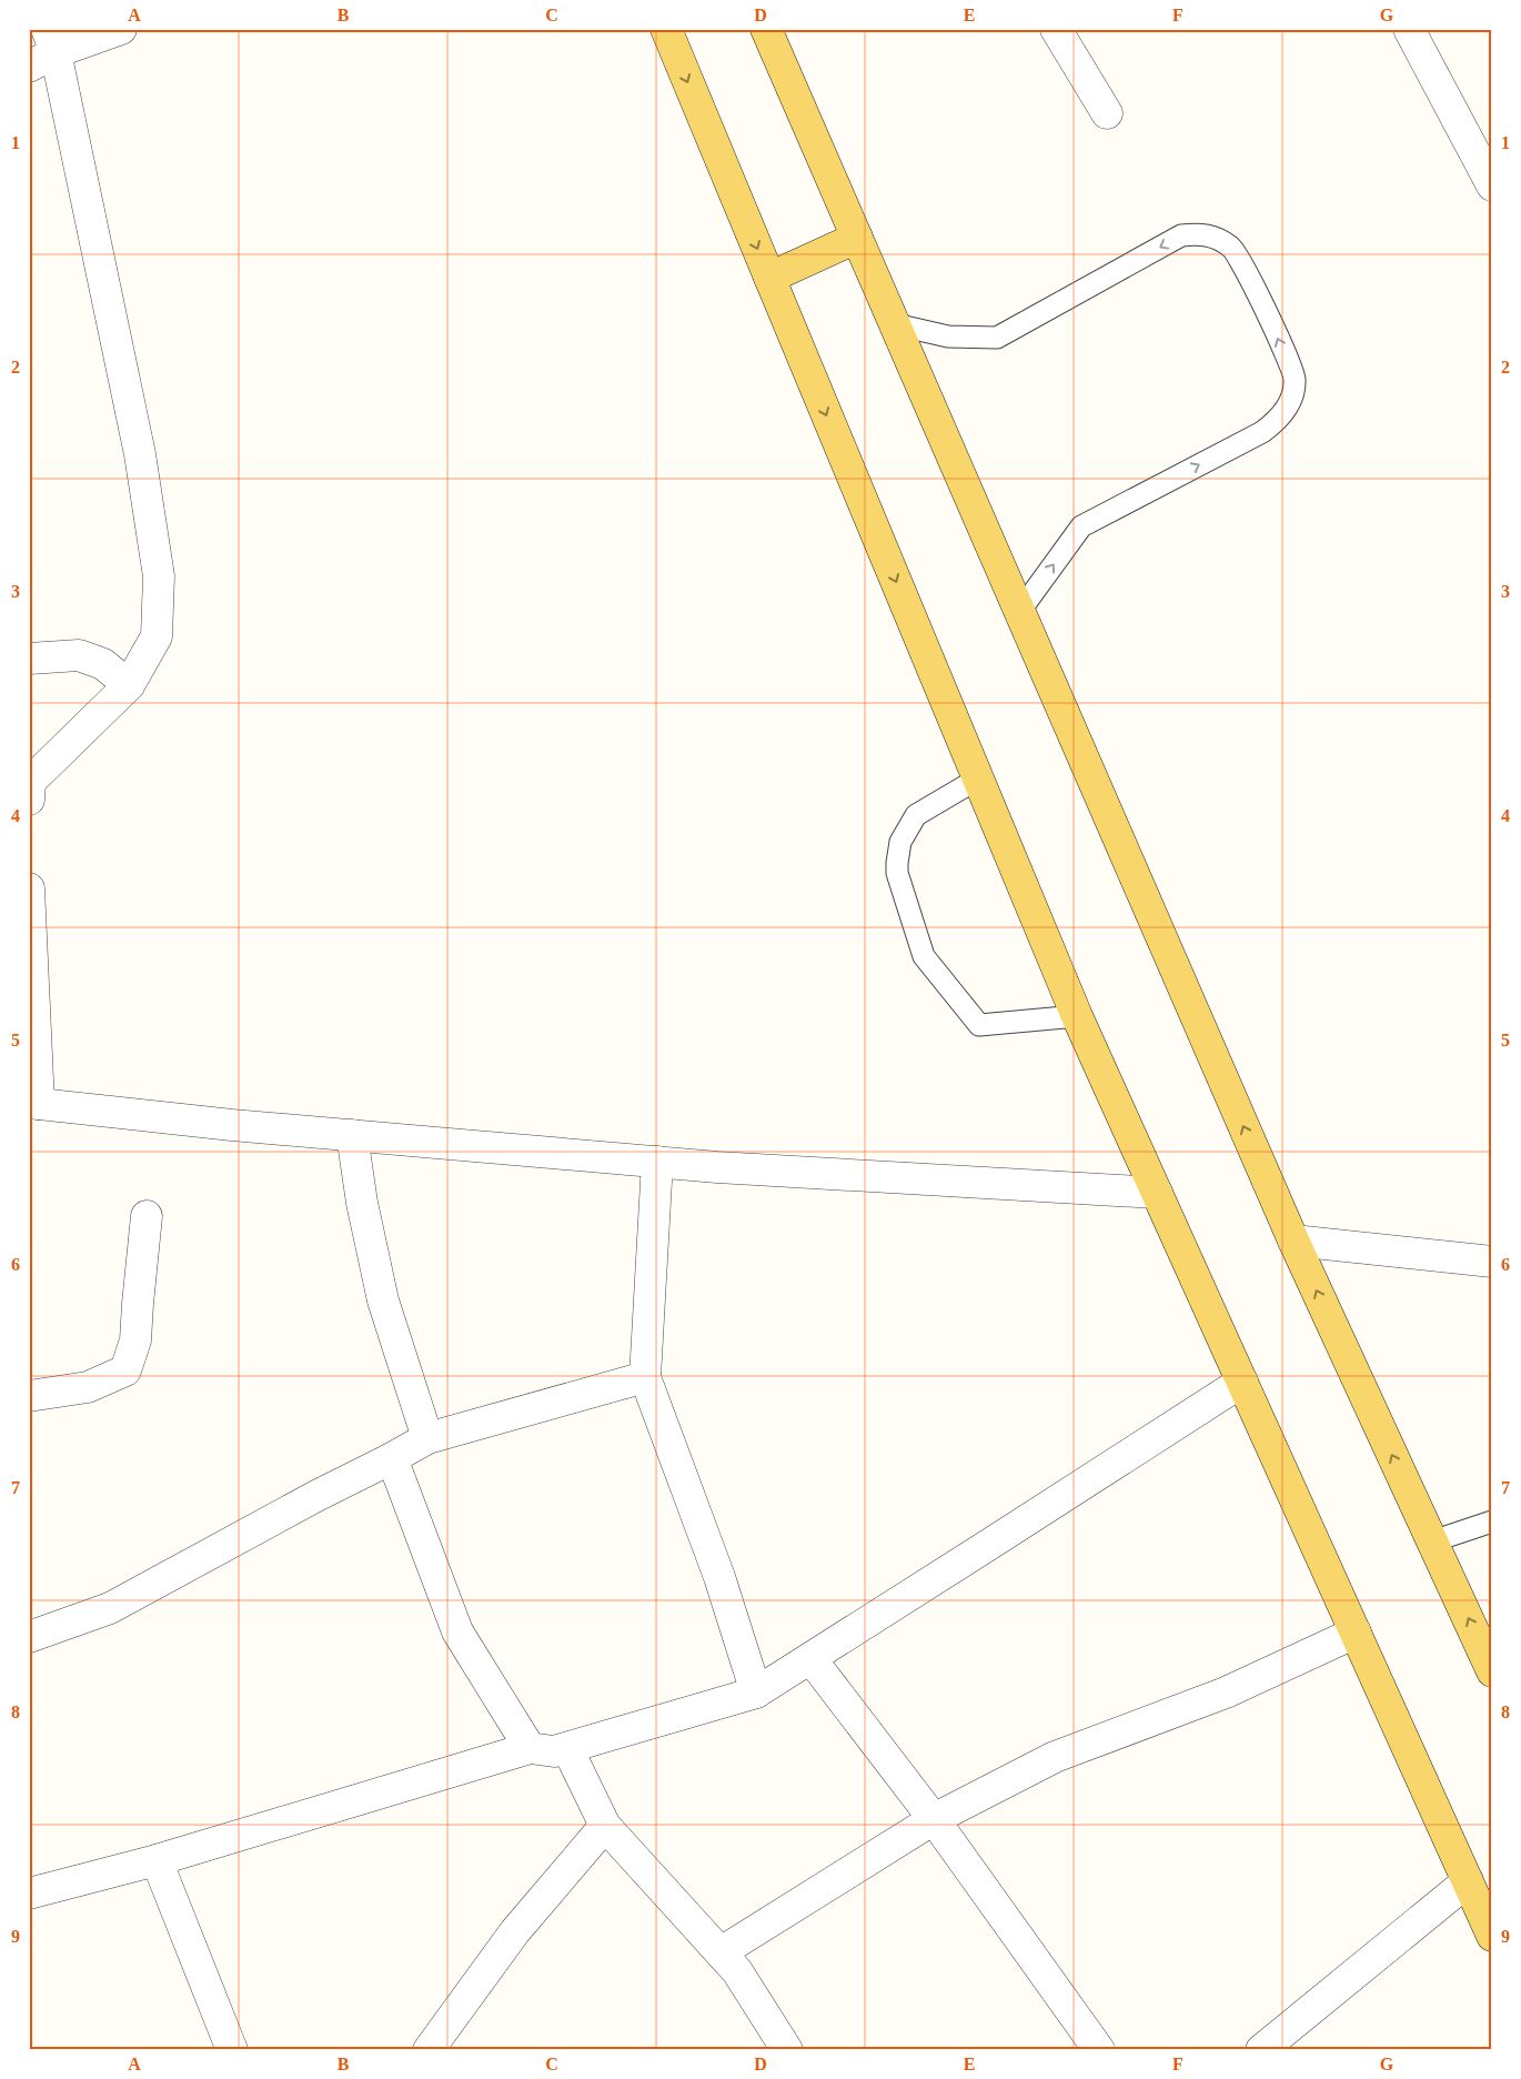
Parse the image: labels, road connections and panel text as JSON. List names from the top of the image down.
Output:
{
  "grid": {
    "columns": [
      "A",
      "B",
      "C",
      "D",
      "E",
      "F",
      "G"
    ],
    "rows": [
      "1",
      "2",
      "3",
      "4",
      "5",
      "6",
      "7",
      "8",
      "9"
    ]
  }
}
